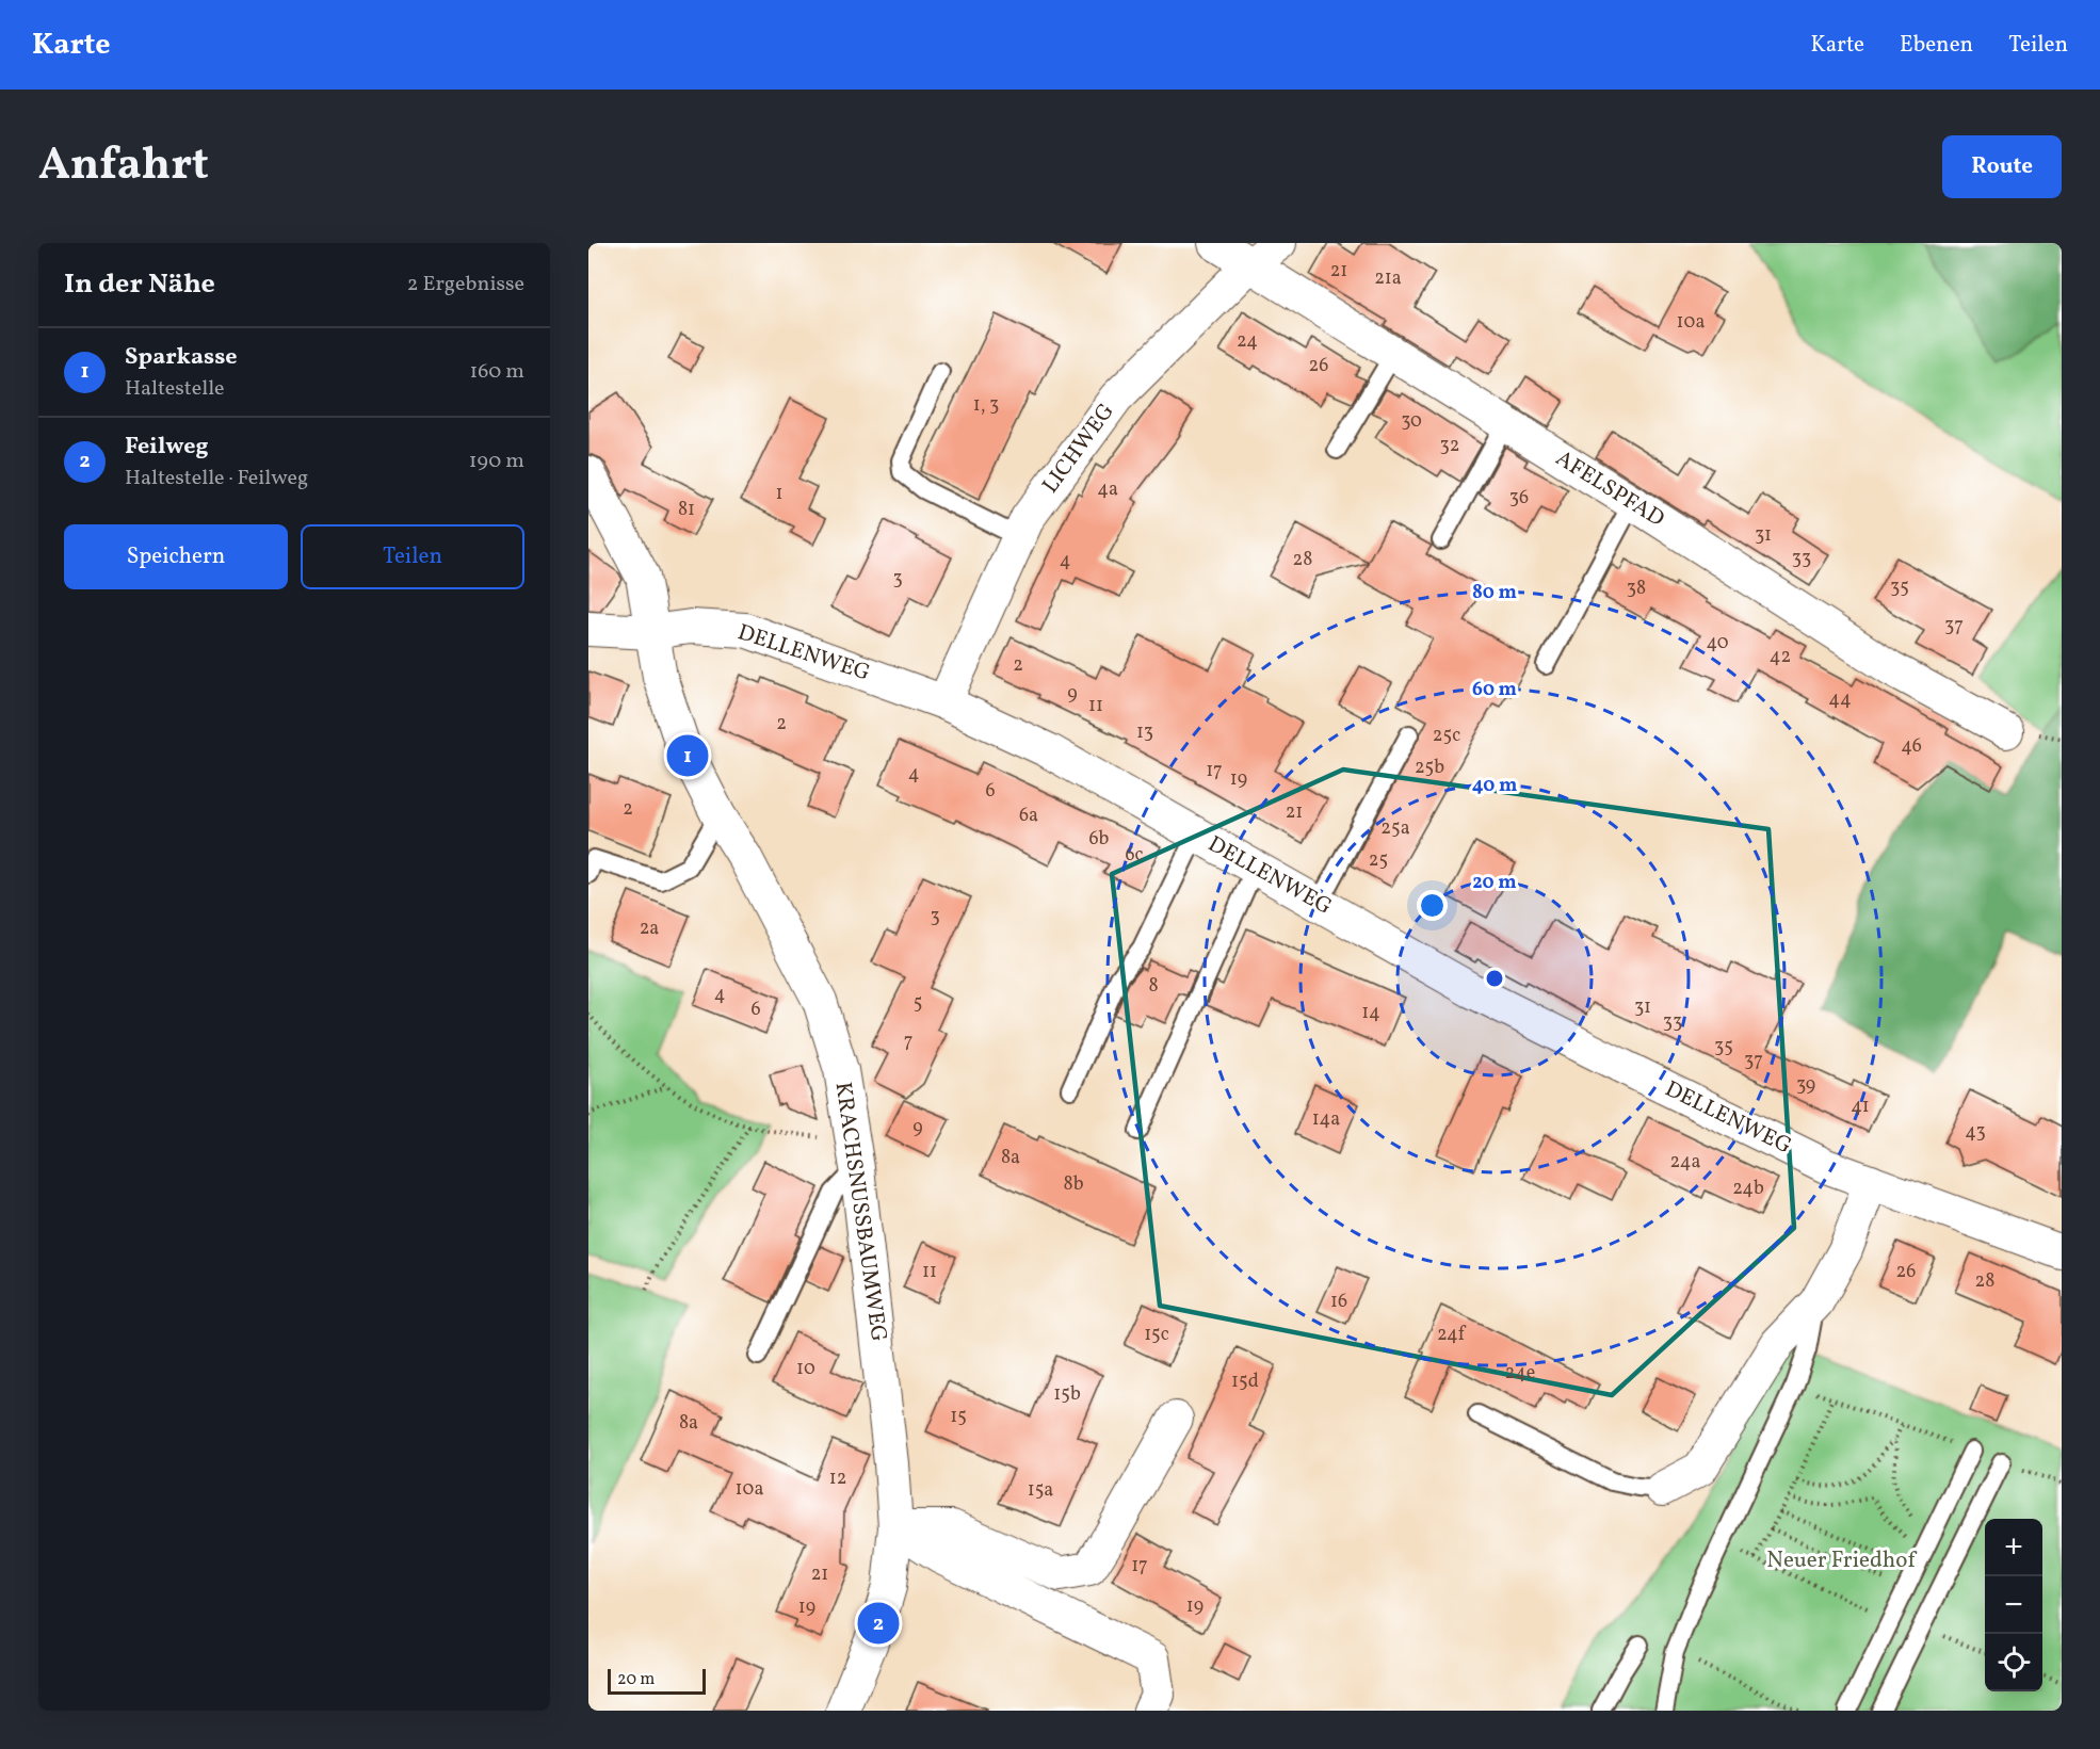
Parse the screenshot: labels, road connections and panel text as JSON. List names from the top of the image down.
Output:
{
  "streets": {
    "street": [
      "LICHWEG",
      "AFELSPFAD",
      "DELLENWEG",
      "KRACHSNUSSBAUMWEG"
    ]
  },
  "crossings": [
    ["LICHWEG", "AFELSPFAD"],
    ["LICHWEG", "DELLENWEG"],
    ["DELLENWEG", "KRACHSNUSSBAUMWEG"]
  ],
  "parks": ["Neuer Friedhof"],
  "house_numbers": [
    "21",
    "21a",
    "10a",
    "24",
    "26",
    "1, 3",
    "30",
    "32",
    "4a",
    "1",
    "36",
    "81",
    "31",
    "33",
    "28",
    "4",
    "3",
    "35",
    "38",
    "37",
    "40",
    "42",
    "2",
    "9",
    "44",
    "11",
    "2",
    "13",
    "25c",
    "46",
    "25b",
    "17",
    "4",
    "19",
    "6",
    "2",
    "21",
    "6a",
    "25a",
    "6b",
    "6c",
    "25",
    "3",
    "2a",
    "8",
    "4",
    "5",
    "31",
    "6",
    "14",
    "33",
    "7",
    "35",
    "37",
    "39",
    "41",
    "14a",
    "9",
    "43",
    "8a",
    "24a",
    "8b",
    "24b",
    "11",
    "26",
    "28",
    "16",
    "15c",
    "24f",
    "10",
    "24e",
    "15d",
    "15b",
    "15",
    "8a",
    "12",
    "10a",
    "15a",
    "17",
    "21",
    "19",
    "19"
  ],
  "scale_bar": "20 m",
  "page": {
    "header": "Karte",
    "nav": ["Karte", "Ebenen", "Teilen"],
    "title": "Anfahrt",
    "buttons": [
      "Route",
      ["Speichern", "Teilen"]
    ],
    "heading": ["In der Nähe", "2 Ergebnisse"],
    "list": [
      {
        "mark": "1",
        "name": "Sparkasse",
        "note": "Haltestelle",
        "value": "160 m"
      },
      {
        "mark": "2",
        "name": "Feilweg",
        "note": "Haltestelle · Feilweg",
        "value": "190 m"
      }
    ],
    "pins": ["1", "2"],
    "map_buttons": ["+", "−"],
    "scale": "20 m"
  },
  "rings": [
    "80 m",
    "60 m",
    "40 m",
    "20 m"
  ]
}
